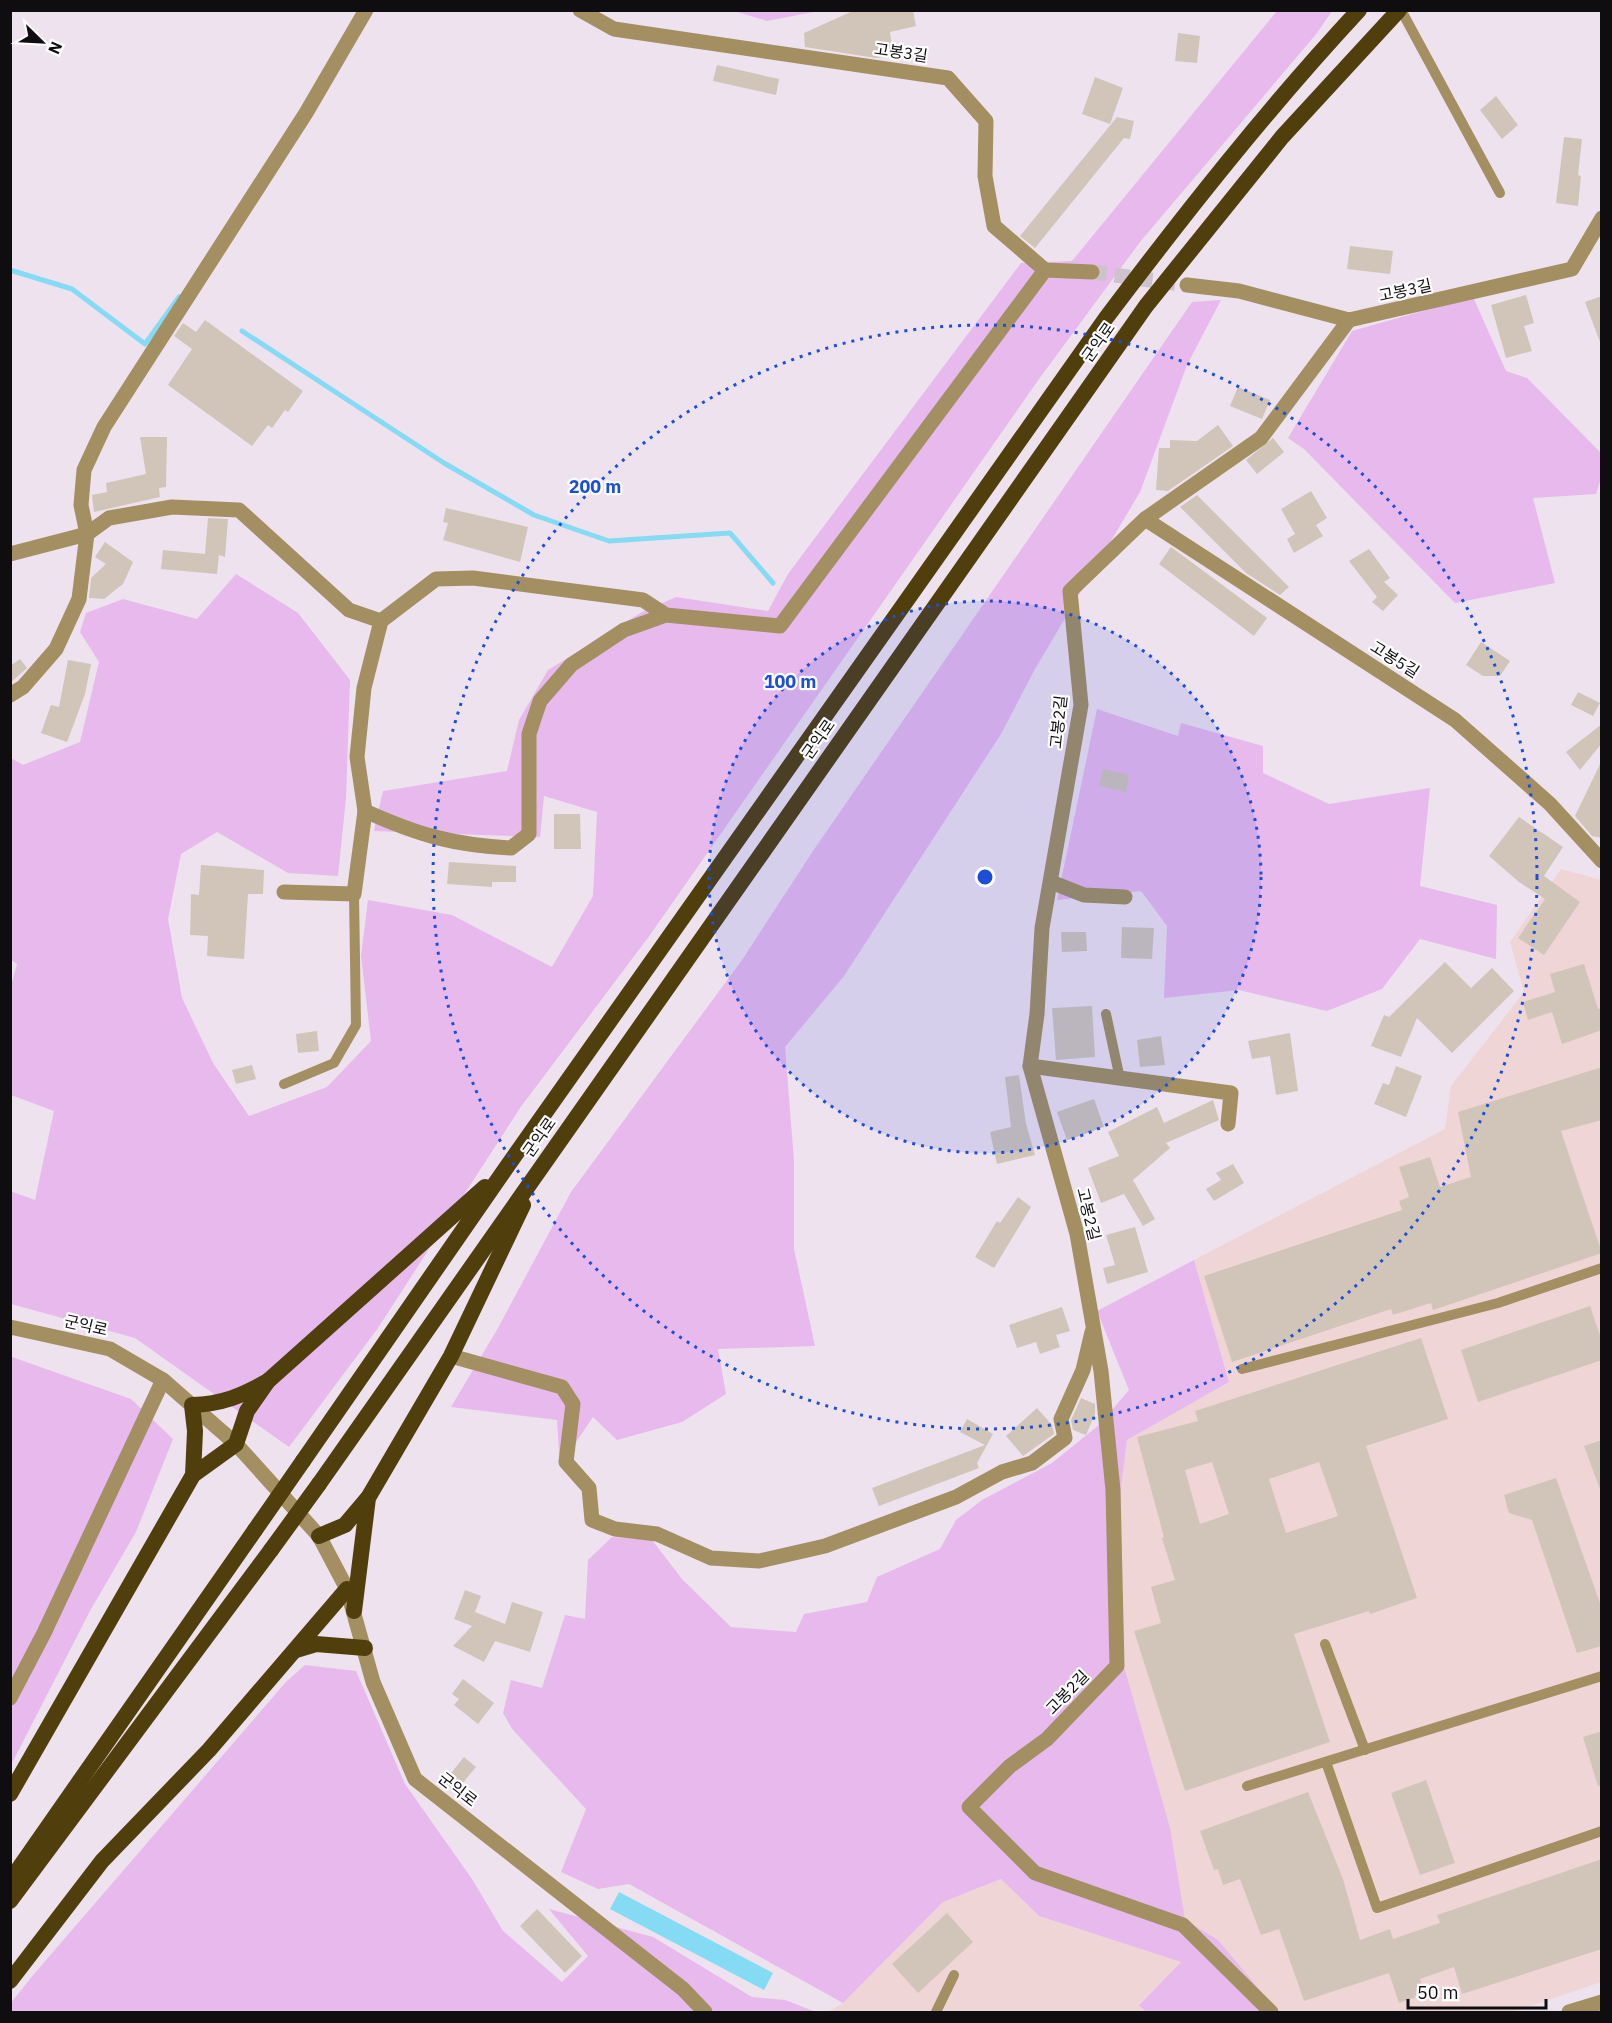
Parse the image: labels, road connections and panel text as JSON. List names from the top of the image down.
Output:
{
  "streets": {
    "highway": ["군익로"],
    "street": ["고봉3길", "고봉5길", "고봉2길"]
  },
  "crossings": [
    ["고봉3길", "고봉2길"],
    ["고봉5길", "고봉2길"]
  ],
  "scale_bar": "50 m",
  "north": "bottom right",
  "rings": ["200 m", "100 m"]
}
